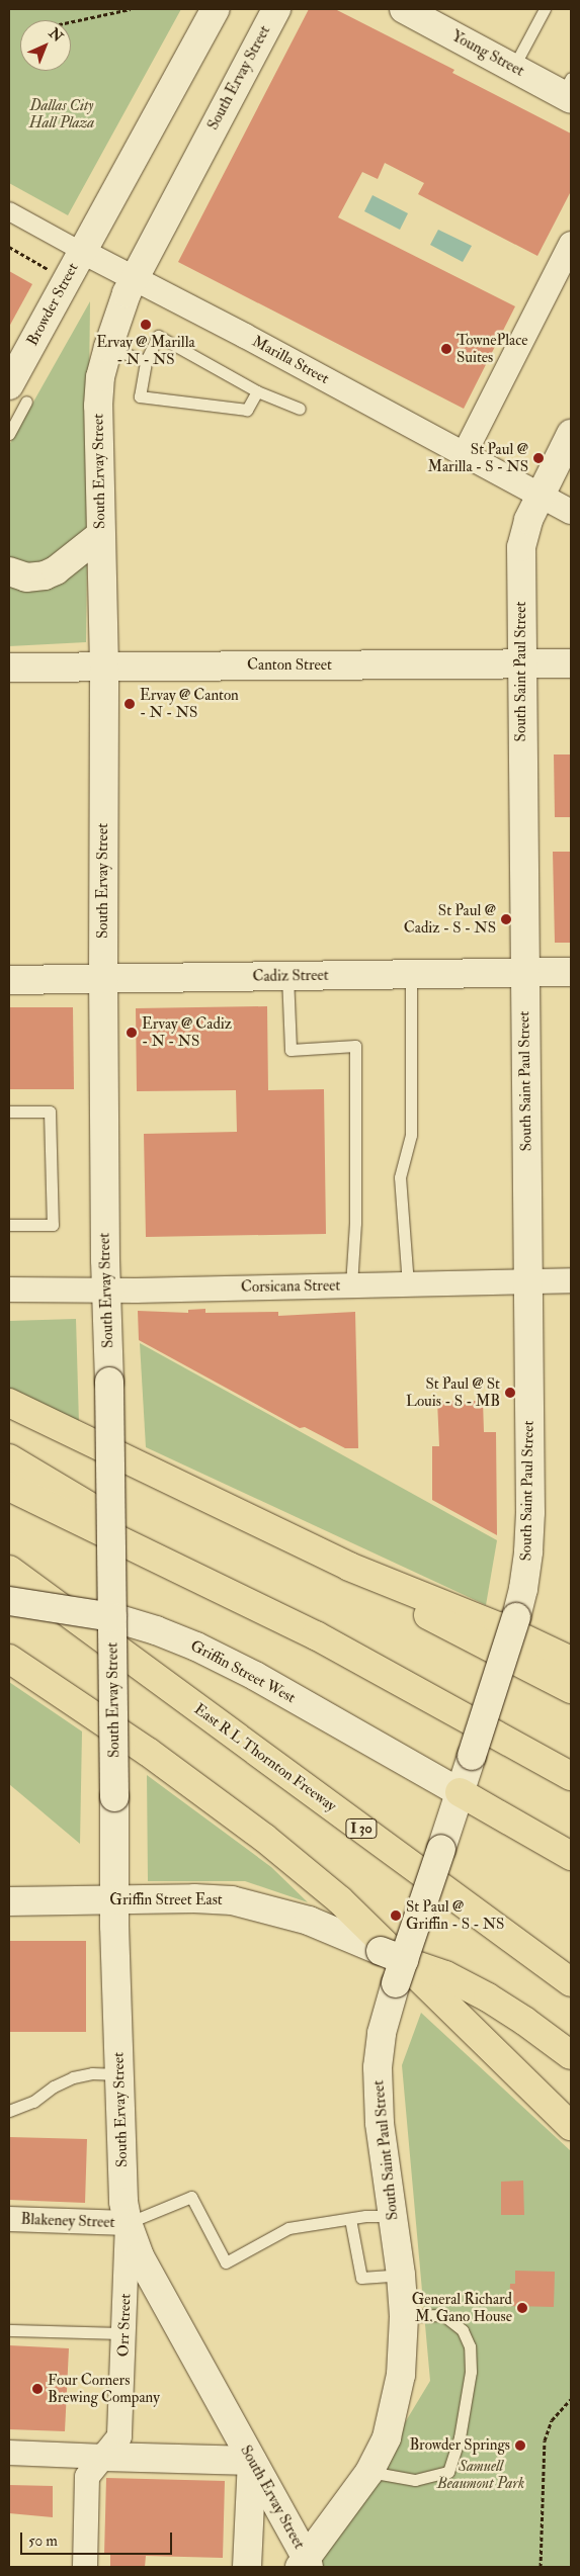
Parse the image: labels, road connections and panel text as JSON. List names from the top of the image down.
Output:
{
  "streets": {
    "highway": ["East R L Thornton Freeway", "I 30"],
    "main road": [
      "Young Street",
      "South Ervay Street",
      "Browder Street",
      "Canton Street",
      "South Saint Paul Street",
      "Cadiz Street",
      "Griffin Street West",
      "Griffin Street East"
    ],
    "street": [
      "Marilla Street",
      "Corsicana Street",
      "Blakeney Street",
      "Orr Street"
    ]
  },
  "crossings": [
    ["South Ervay Street", "Marilla Street"],
    ["South Ervay Street", "Canton Street"],
    ["South Ervay Street", "South Saint Paul Street"],
    ["South Ervay Street", "Cadiz Street"],
    ["South Ervay Street", "Corsicana Street"],
    ["South Ervay Street", "Griffin Street West"],
    ["South Ervay Street", "Griffin Street East"],
    ["South Ervay Street", "Blakeney Street"],
    ["South Ervay Street", "Orr Street"],
    ["Browder Street", "Marilla Street"],
    ["Marilla Street", "South Saint Paul Street"],
    ["Canton Street", "South Saint Paul Street"],
    ["South Saint Paul Street", "Cadiz Street"],
    ["South Saint Paul Street", "Corsicana Street"],
    ["South Saint Paul Street", "Griffin Street West"],
    ["South Saint Paul Street", "Griffin Street East"],
    ["Griffin Street West", "East R L Thornton Freeway"],
    ["Blakeney Street", "Orr Street"]
  ],
  "parks": ["Dallas City Hall Plaza", "Samuell Beaumont Park"],
  "places": [
    "Ervay @ Marilla - N - NS",
    "TownePlace Suites",
    "St Paul @ Marilla - S - NS",
    "Ervay @ Canton - N - NS",
    "St Paul @ Cadiz - S - NS",
    "Ervay @ Cadiz - N - NS",
    "St Paul @ St Louis - S - MB",
    "St Paul @ Griffin - S - NS",
    "General Richard M. Gano House",
    "Four Corners Brewing Company",
    "Browder Springs"
  ],
  "scale_bar": "50 m",
  "north": "top right"
}
